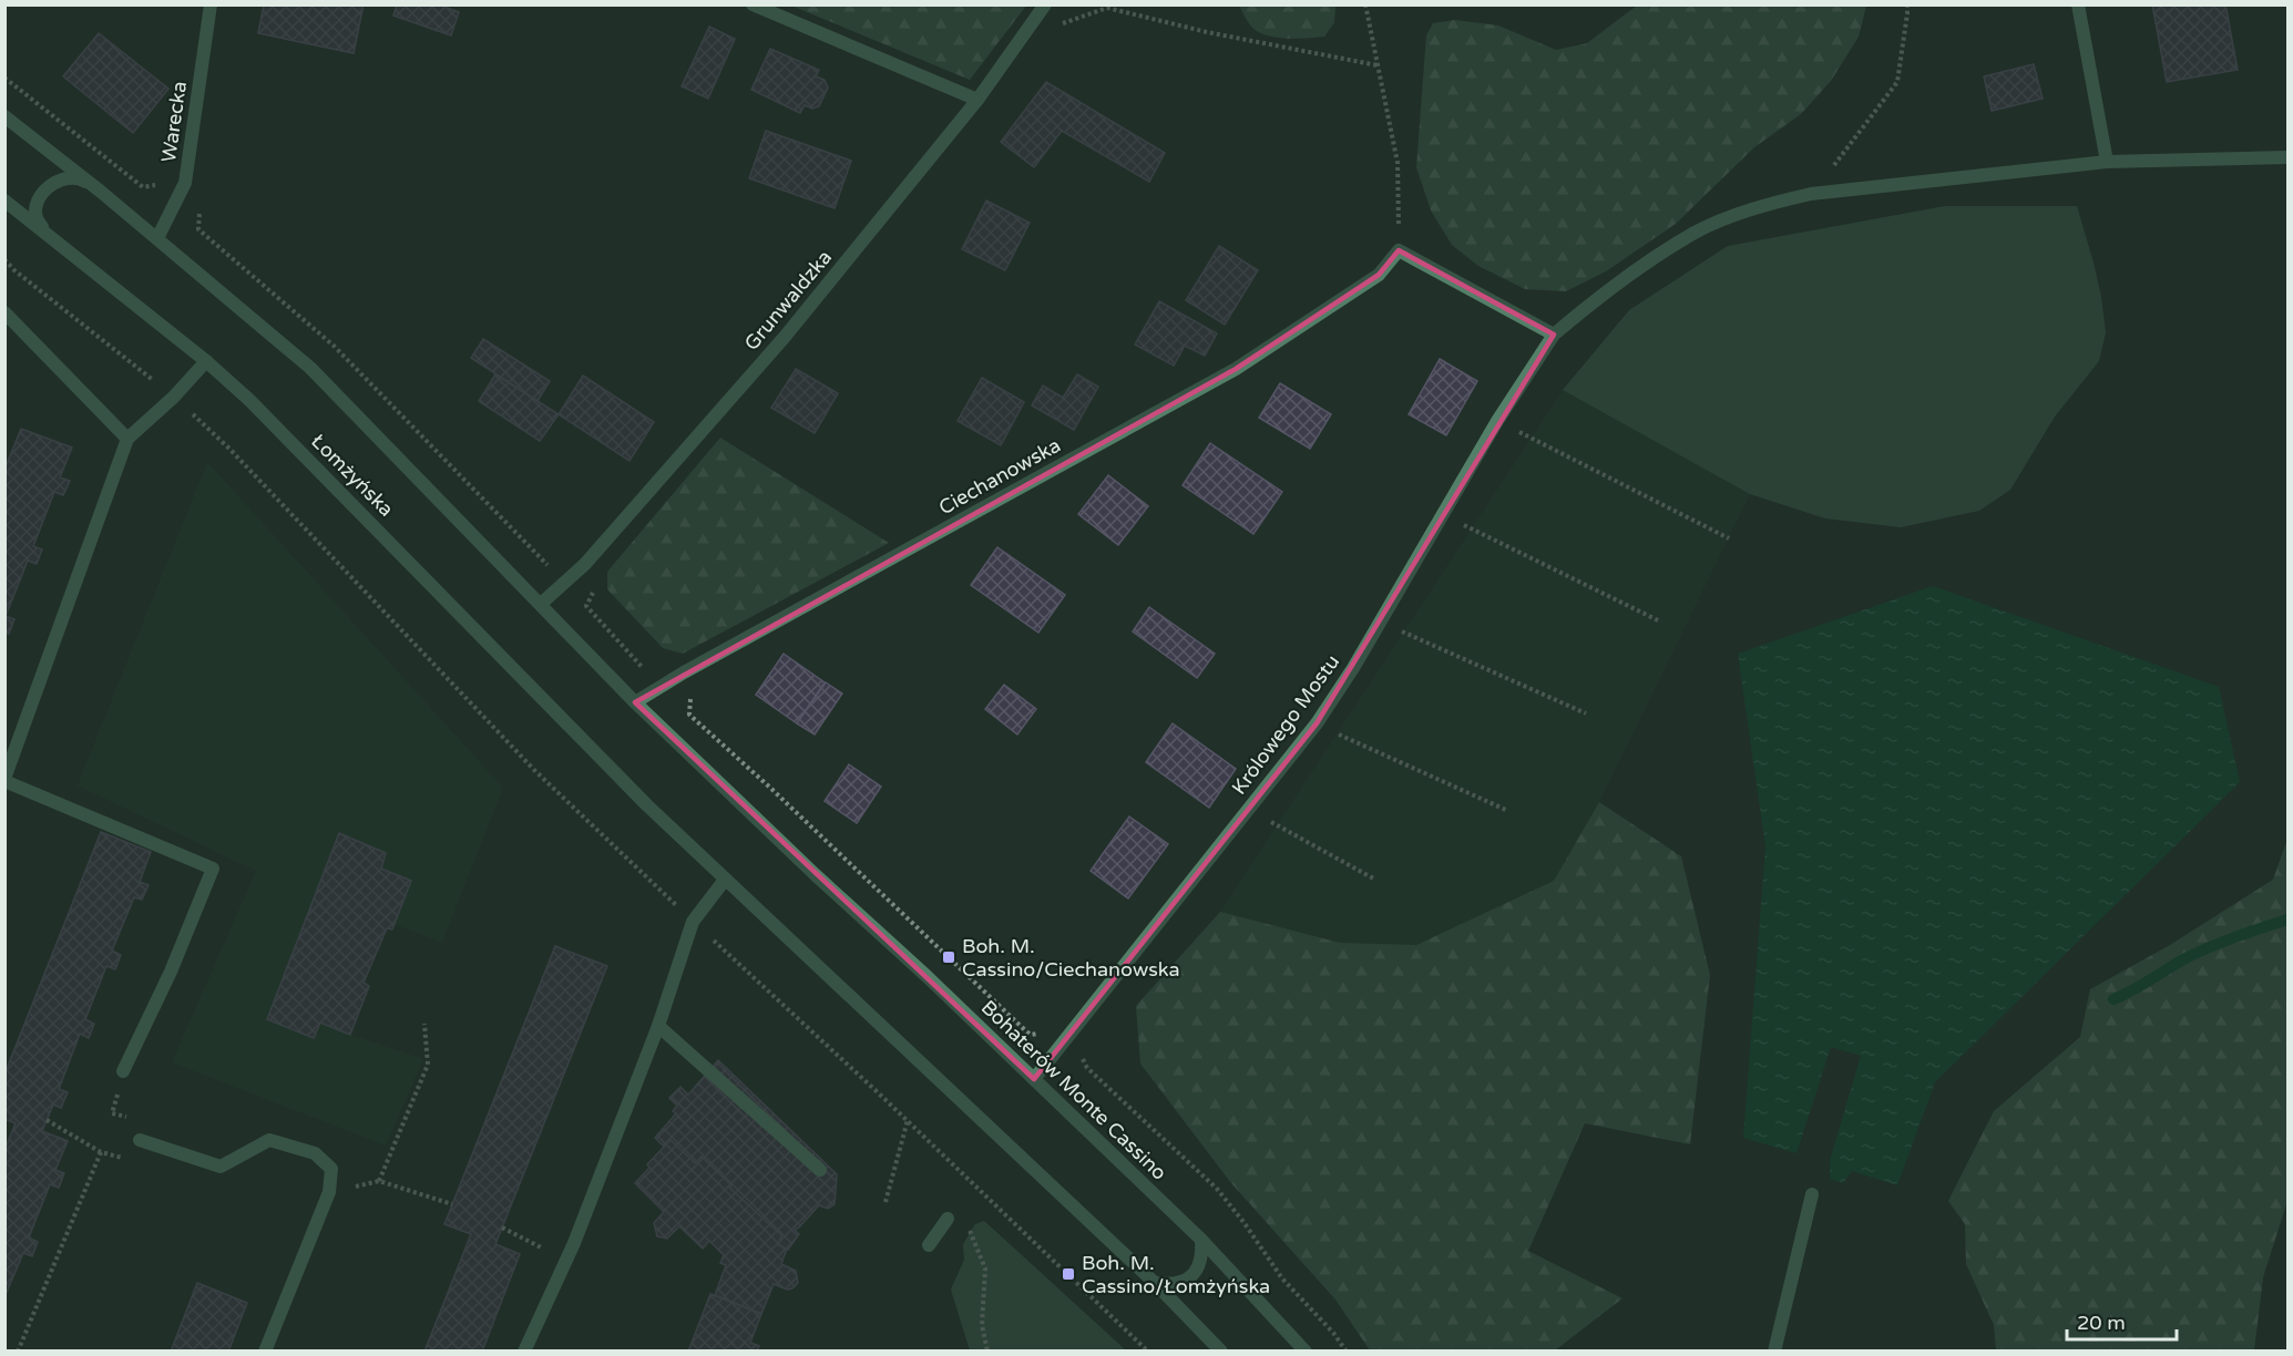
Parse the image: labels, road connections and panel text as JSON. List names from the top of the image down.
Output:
{
  "streets": {
    "street": [
      "Warecka",
      "Grunwaldzka",
      "Łomżyńska",
      "Ciechanowska",
      "Królowego Mostu",
      "Bohaterów Monte Cassino"
    ]
  },
  "crossings": [
    ["Ciechanowska", "Bohaterów Monte Cassino"],
    ["Królowego Mostu", "Bohaterów Monte Cassino"]
  ],
  "places": {
    "transit": ["Boh. M. Cassino/Ciechanowska", "Boh. M. Cassino/Łomżyńska"]
  },
  "scale_bar": "20 m"
}
